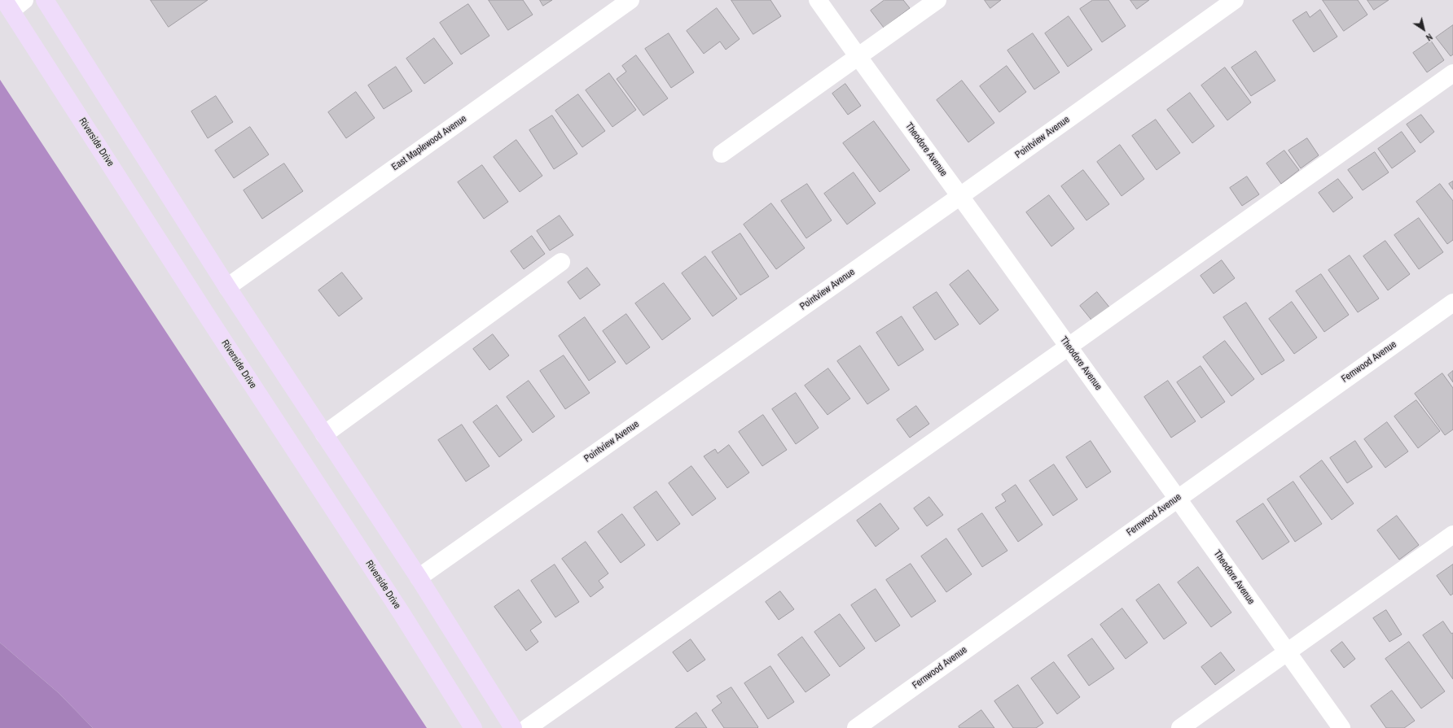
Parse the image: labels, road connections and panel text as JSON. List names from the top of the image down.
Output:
{
  "streets": {
    "main road": ["Riverside Drive"],
    "street": [
      "Pointview Avenue",
      "East Maplewood Avenue",
      "Theodore Avenue",
      "Fernwood Avenue"
    ]
  },
  "crossings": [
    ["Pointview Avenue", "Theodore Avenue"],
    ["Theodore Avenue", "Fernwood Avenue"]
  ],
  "north": "bottom right"
}
